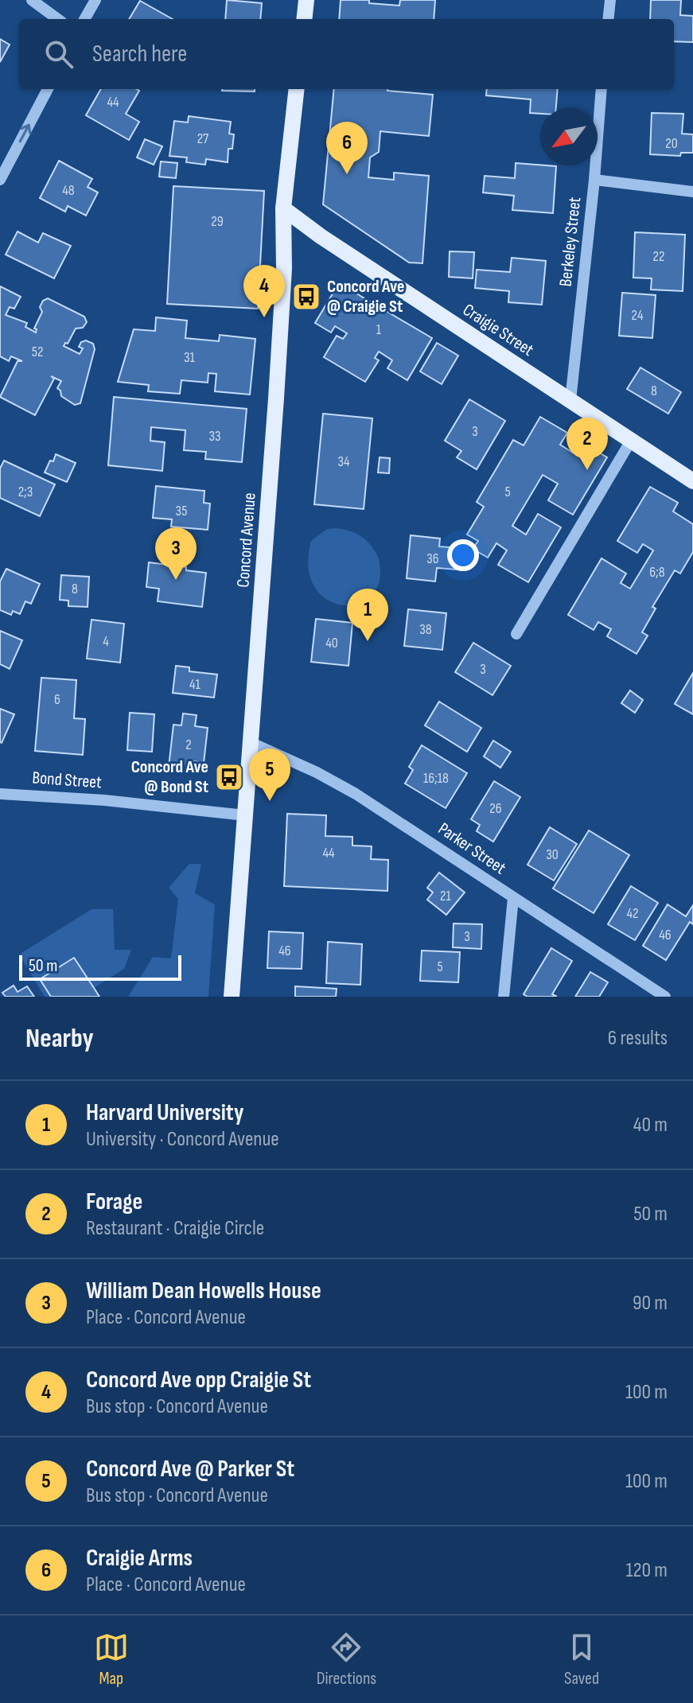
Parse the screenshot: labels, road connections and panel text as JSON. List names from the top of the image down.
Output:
{
  "streets": {
    "main road": ["Craigie Street", "Concord Avenue"],
    "street": ["Berkeley Street", "Bond Street", "Parker Street"]
  },
  "crossings": [
    ["Berkeley Street", "Craigie Street"],
    ["Craigie Street", "Concord Avenue"],
    ["Concord Avenue", "Bond Street"],
    ["Concord Avenue", "Parker Street"]
  ],
  "places": {
    "bus stop": ["Concord Ave @ Craigie St", "Concord Ave @ Bond St"]
  },
  "house_numbers": [
    "44",
    "27",
    "20",
    "48",
    "29",
    "22",
    "24",
    "1",
    "52",
    "31",
    "8",
    "3",
    "33",
    "34",
    "2;3",
    "5",
    "35",
    "36",
    "6;8",
    "8",
    "38",
    "4",
    "40",
    "3",
    "41",
    "6",
    "2",
    "16;18",
    "26",
    "44",
    "30",
    "21",
    "42",
    "46",
    "3",
    "46",
    "5"
  ],
  "scale_bar": "50 m",
  "north": "bottom left",
  "page": {
    "search": "Search here",
    "pins": [
      "6",
      "4",
      "2",
      "3",
      "1",
      "5"
    ],
    "scale": "50 m",
    "heading": ["Nearby", "6 results"],
    "list": [
      {
        "mark": "1",
        "name": "Harvard University",
        "note": "University · Concord Avenue",
        "value": "40 m"
      },
      {
        "mark": "2",
        "name": "Forage",
        "note": "Restaurant · Craigie Circle",
        "value": "50 m"
      },
      {
        "mark": "3",
        "name": "William Dean Howells House",
        "note": "Place · Concord Avenue",
        "value": "90 m"
      },
      {
        "mark": "4",
        "name": "Concord Ave opp Craigie St",
        "note": "Bus stop · Concord Avenue",
        "value": "100 m"
      },
      {
        "mark": "5",
        "name": "Concord Ave @ Parker St",
        "note": "Bus stop · Concord Avenue",
        "value": "100 m"
      },
      {
        "mark": "6",
        "name": "Craigie Arms",
        "note": "Place · Concord Avenue",
        "value": "120 m"
      }
    ],
    "nav": ["Map", "Directions", "Saved"]
  }
}
